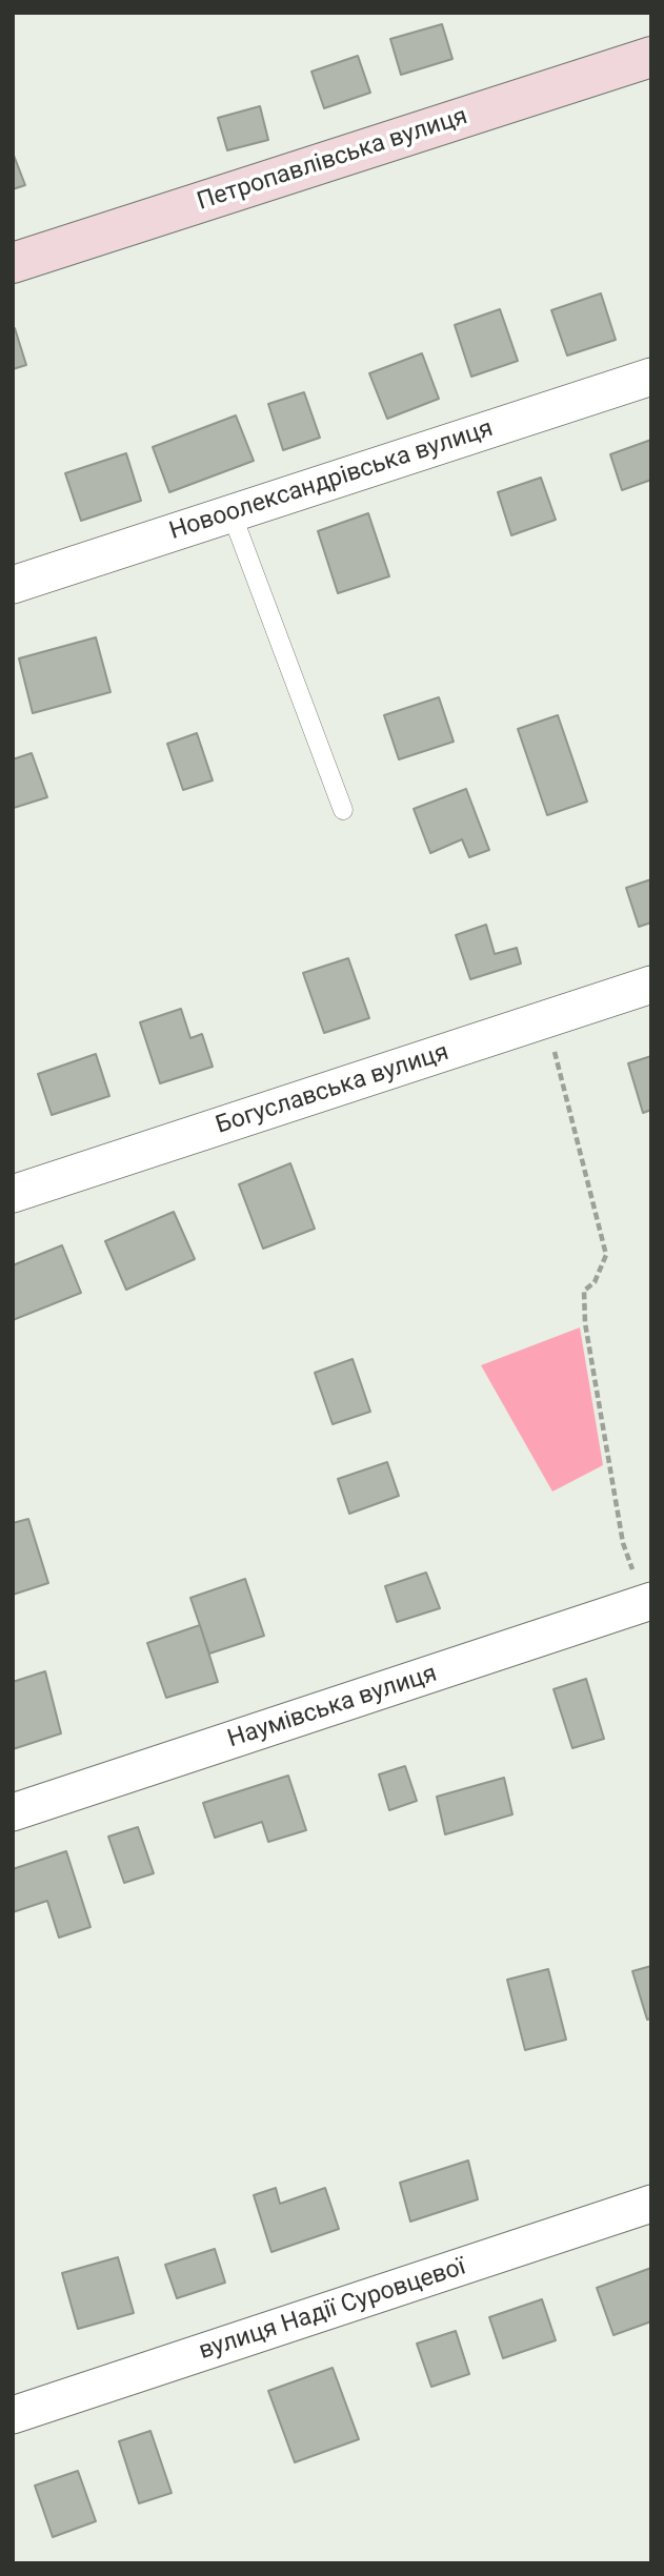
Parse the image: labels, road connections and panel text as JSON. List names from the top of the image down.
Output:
{
  "streets": {
    "street": [
      "Петропавлівська вулиця",
      "Новоолександрівська вулиця",
      "Богуславська вулиця",
      "Наумівська вулиця",
      "вулиця Надії Суровцевої"
    ]
  }
}
